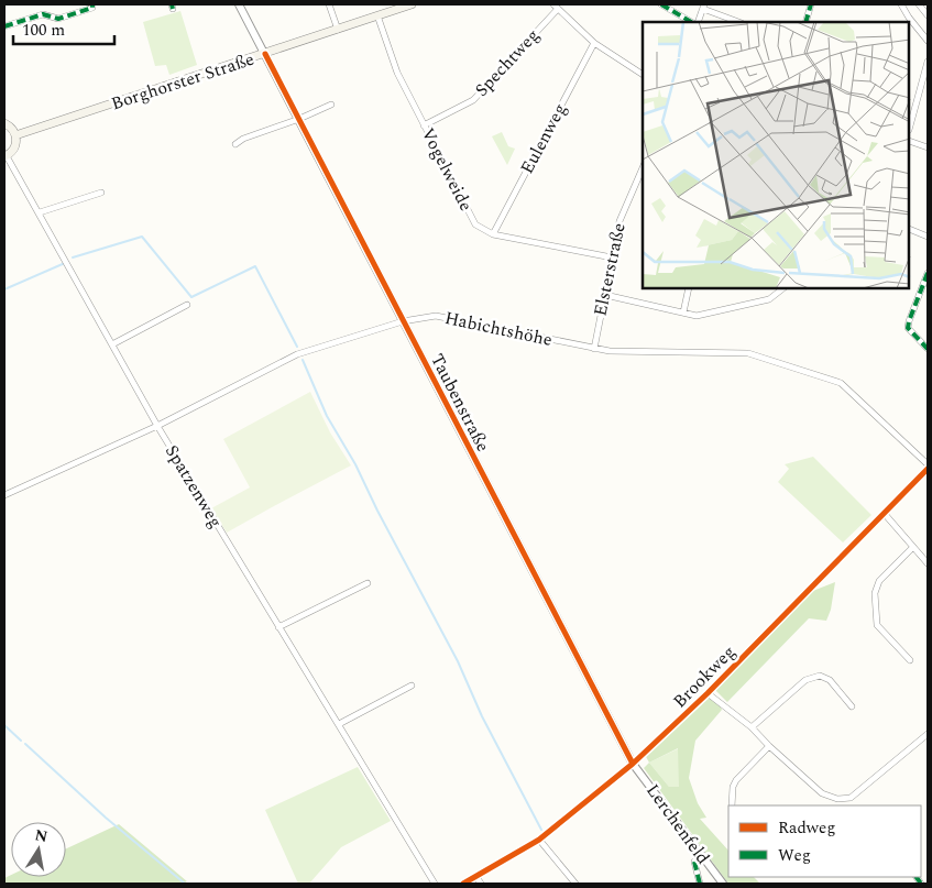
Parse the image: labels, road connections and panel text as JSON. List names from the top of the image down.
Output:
{
  "streets": {
    "main road": ["Borghorster Straße"],
    "street": [
      "Spechtweg",
      "Eulenweg",
      "Vogelweide",
      "Elsterstraße",
      "Habichtshöhe",
      "Taubenstraße",
      "Spatzenweg",
      "Brookweg",
      "Lerchenfeld"
    ]
  },
  "crossings": [
    ["Spechtweg", "Vogelweide"],
    ["Borghorster Straße", "Vogelweide"],
    ["Borghorster Straße", "Taubenstraße"],
    ["Eulenweg", "Vogelweide"],
    ["Vogelweide", "Elsterstraße"],
    ["Elsterstraße", "Habichtshöhe"],
    ["Habichtshöhe", "Taubenstraße"],
    ["Habichtshöhe", "Spatzenweg"],
    ["Taubenstraße", "Brookweg"],
    ["Taubenstraße", "Lerchenfeld"],
    ["Brookweg", "Lerchenfeld"]
  ],
  "legend": ["Radweg", "Weg"],
  "scale_bar": "100 m",
  "north": "top"
}
